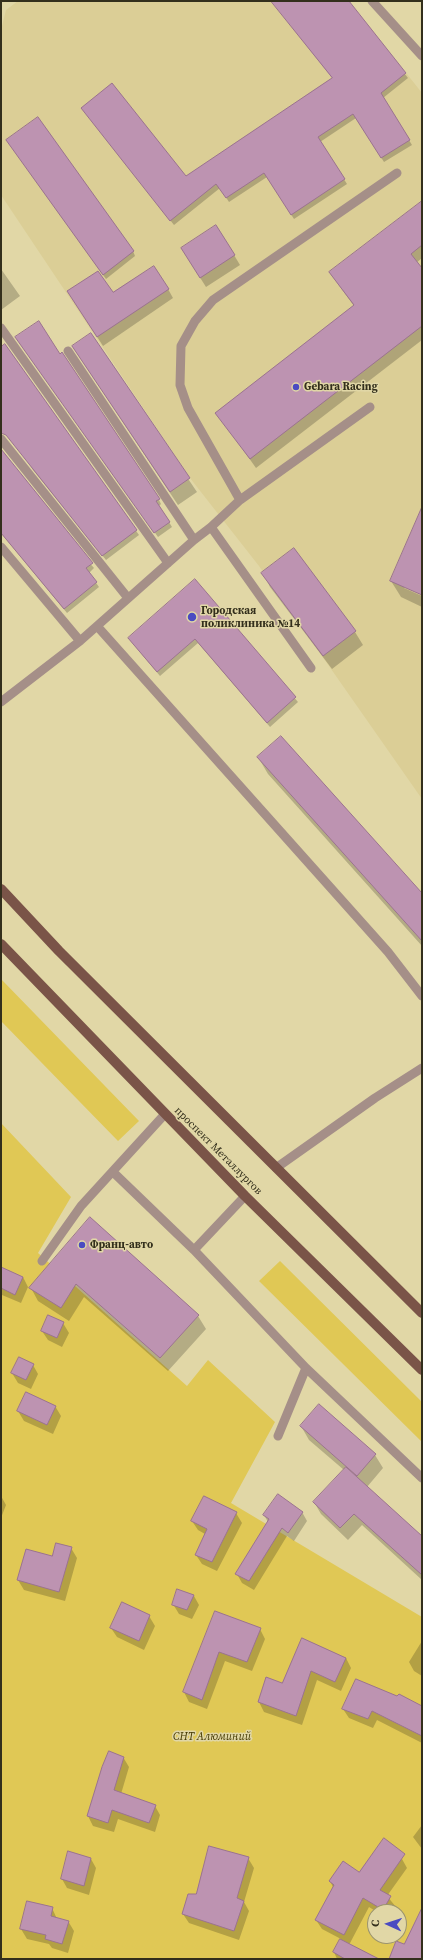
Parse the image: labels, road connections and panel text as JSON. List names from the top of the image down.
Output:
{
  "streets": {
    "main road": ["проспект Металлургов"]
  },
  "parks": ["СНТ Алюминий"],
  "places": ["Gebara Racing", "Городская поликлиника №14", "Франц-авто"],
  "north": "left"
}
